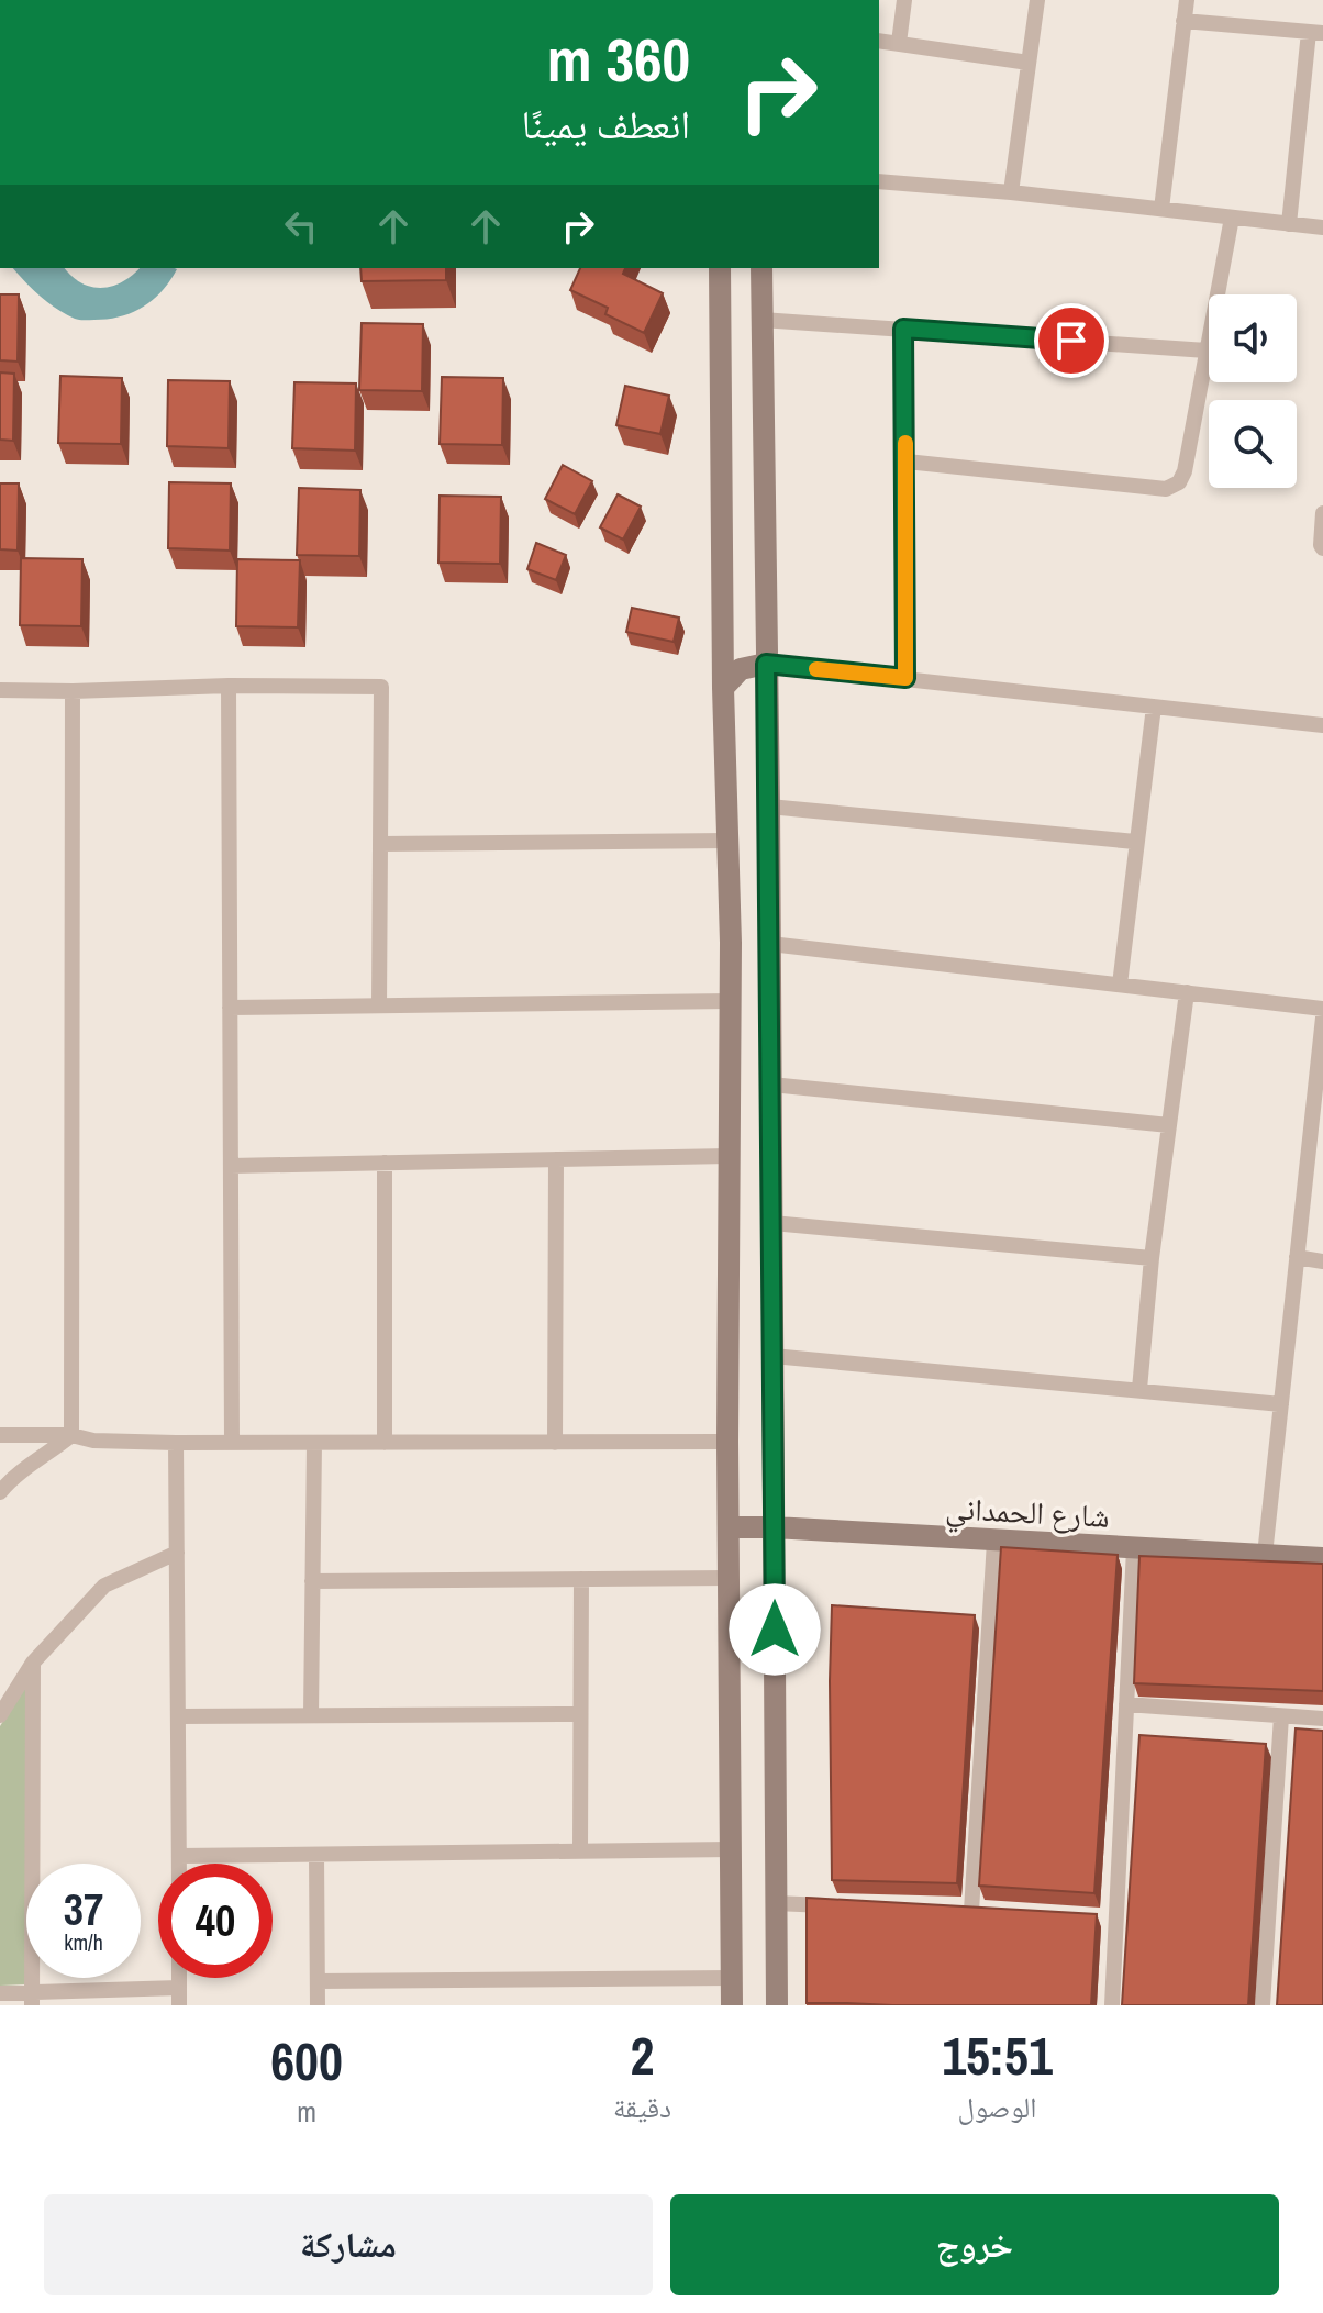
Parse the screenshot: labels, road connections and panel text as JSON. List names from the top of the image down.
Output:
{
  "streets": {
    "street": ["شارع الحمداني"]
  },
  "page": {
    "turn": ["360 m", "انعطف يمينًا"],
    "speed": "37 km/h",
    "limit": "40",
    "eta": [
      "15:51",
      "الوصول",
      "2",
      "دقيقة",
      "600",
      "m"
    ],
    "buttons": ["خروج", "مشاركة"]
  }
}
